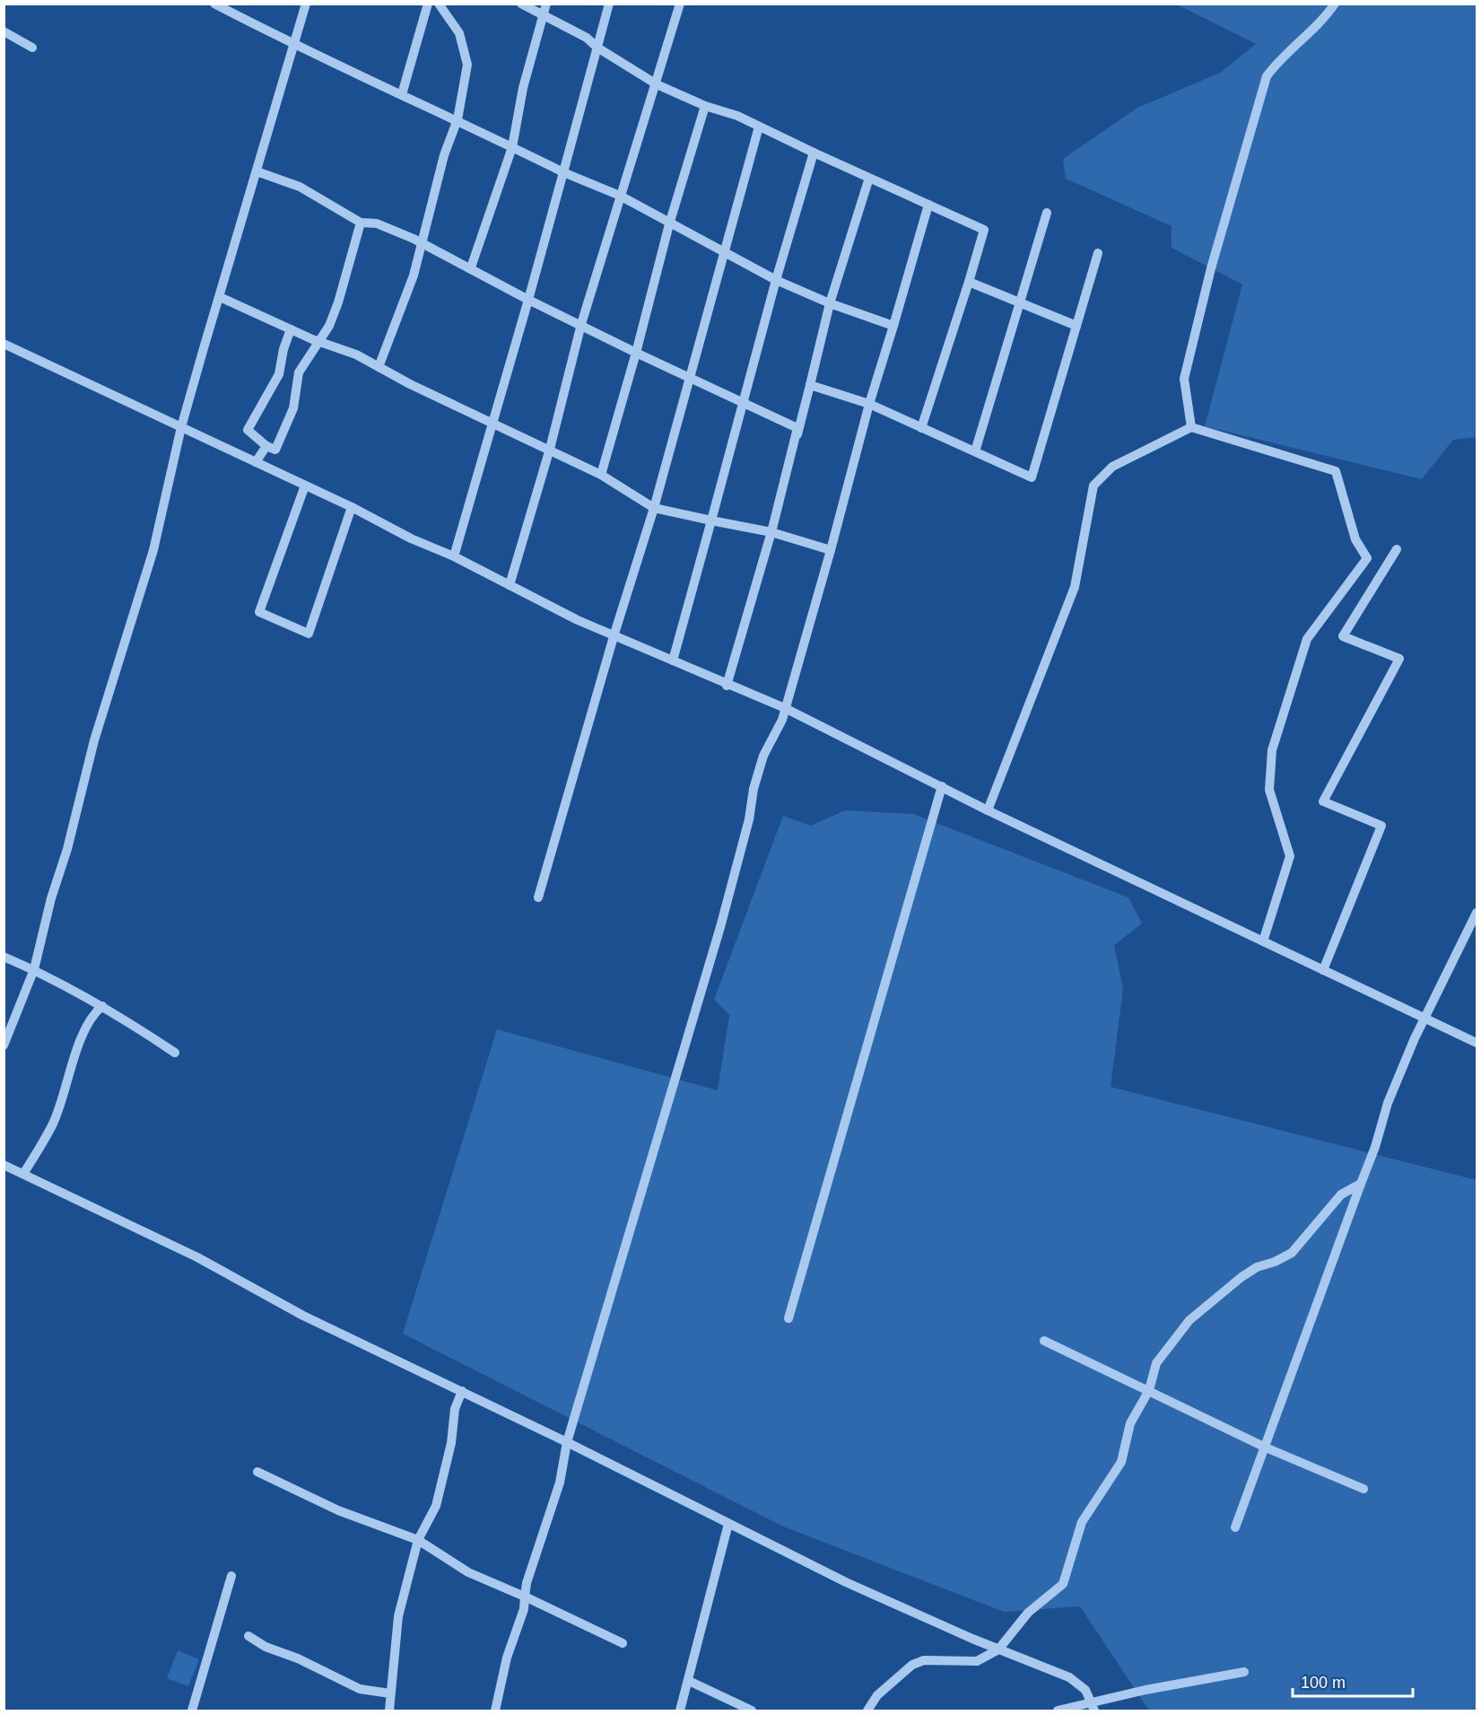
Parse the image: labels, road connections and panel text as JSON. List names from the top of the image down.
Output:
{
  "scale_bar": "100 m"
}
